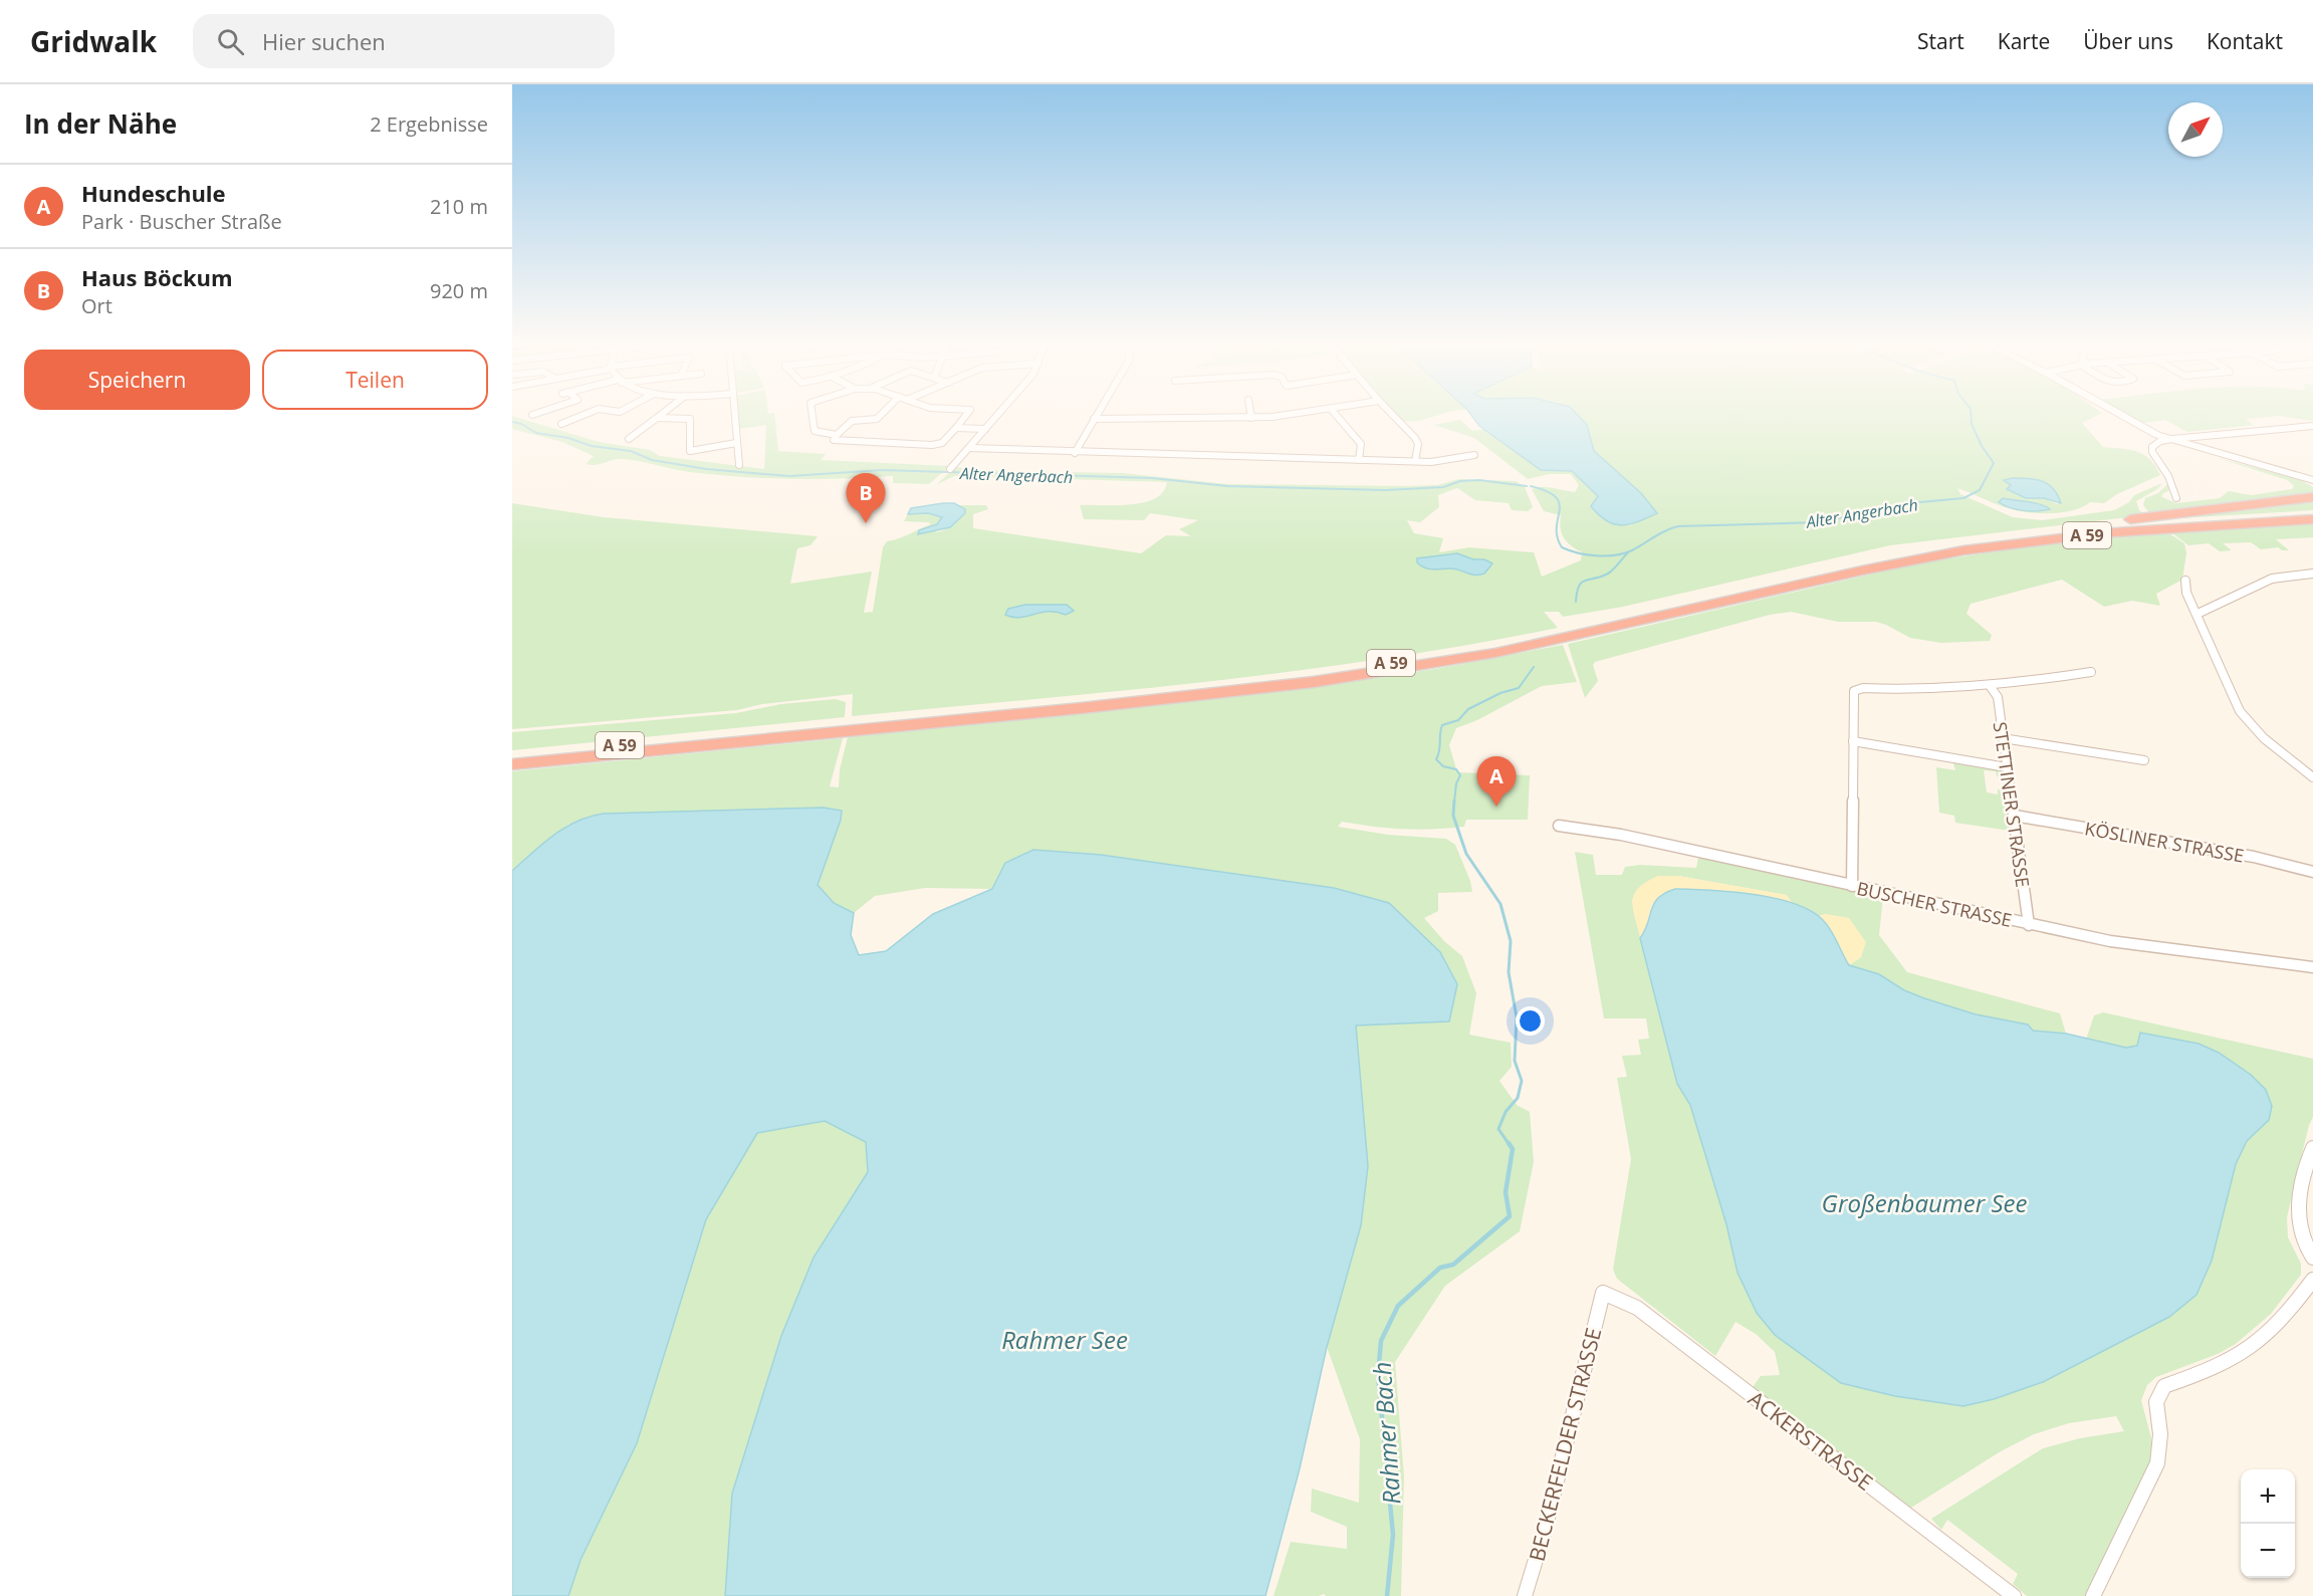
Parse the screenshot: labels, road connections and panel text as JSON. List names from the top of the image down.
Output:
{
  "streets": {
    "highway": ["A 59"],
    "street": [
      "STETTINER STRASSE",
      "KÖSLINER STRASSE",
      "BUSCHER STRASSE",
      "ACKERSTRASSE",
      "BECKERFELDER STRASSE"
    ]
  },
  "crossings": [
    ["STETTINER STRASSE", "KÖSLINER STRASSE"],
    ["STETTINER STRASSE", "BUSCHER STRASSE"],
    ["ACKERSTRASSE", "BECKERFELDER STRASSE"]
  ],
  "water": [
    "Alter Angerbach",
    "Großenbaumer See",
    "Rahmer See",
    "Rahmer Bach"
  ],
  "north": "top right",
  "page": {
    "header": "Gridwalk",
    "search": "Hier suchen",
    "nav": [
      "Start",
      "Karte",
      "Über uns",
      "Kontakt"
    ],
    "heading": ["In der Nähe", "2 Ergebnisse"],
    "list": [
      {
        "mark": "A",
        "name": "Hundeschule",
        "note": "Park · Buscher Straße",
        "value": "210 m"
      },
      {
        "mark": "B",
        "name": "Haus Böckum",
        "note": "Ort",
        "value": "920 m"
      }
    ],
    "buttons": ["Speichern", "Teilen"],
    "pins": ["B", "A"],
    "map_buttons": ["+", "−"]
  }
}
